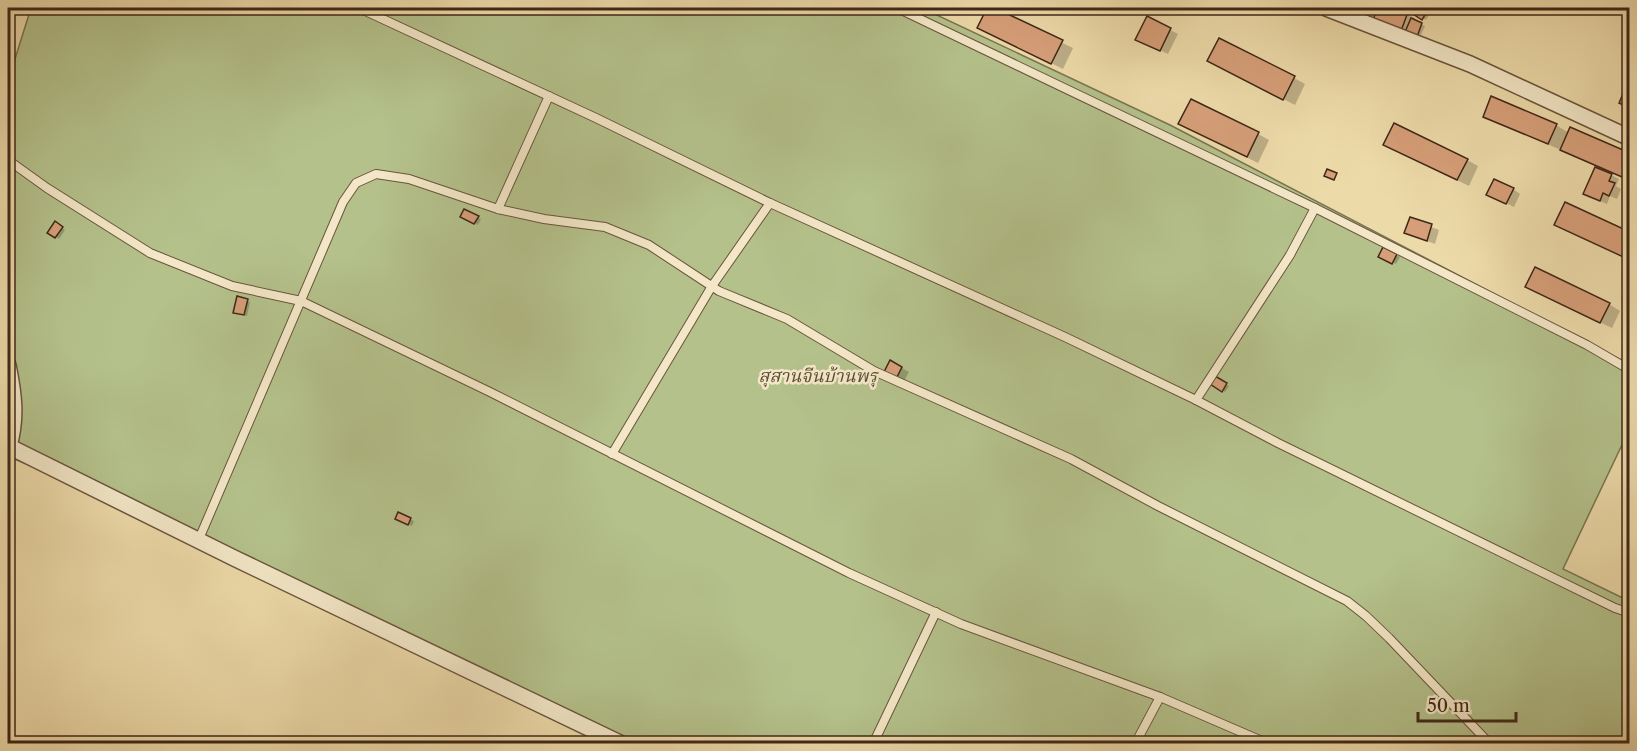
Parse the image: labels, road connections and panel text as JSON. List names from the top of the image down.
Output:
{
  "parks": ["สุสานจีนบ้านพรุ"],
  "scale_bar": "50 m"
}
